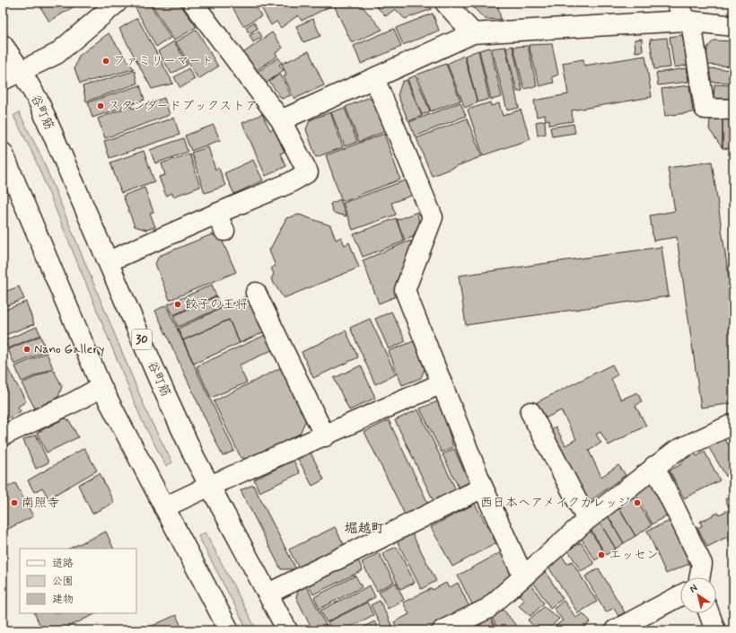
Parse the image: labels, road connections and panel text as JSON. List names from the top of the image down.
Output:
{
  "streets": {
    "street": ["谷町筋", "30"]
  },
  "districts": ["堀越町"],
  "places": [
    "ファミリーマート",
    "スタンダードブックストア",
    "餃子の王将",
    "Nano Gallery",
    "南照寺",
    "西日本ヘアメイクカレッジ",
    "エッセン"
  ],
  "legend": ["道路", "公園", "建物"],
  "north": "top left"
}
